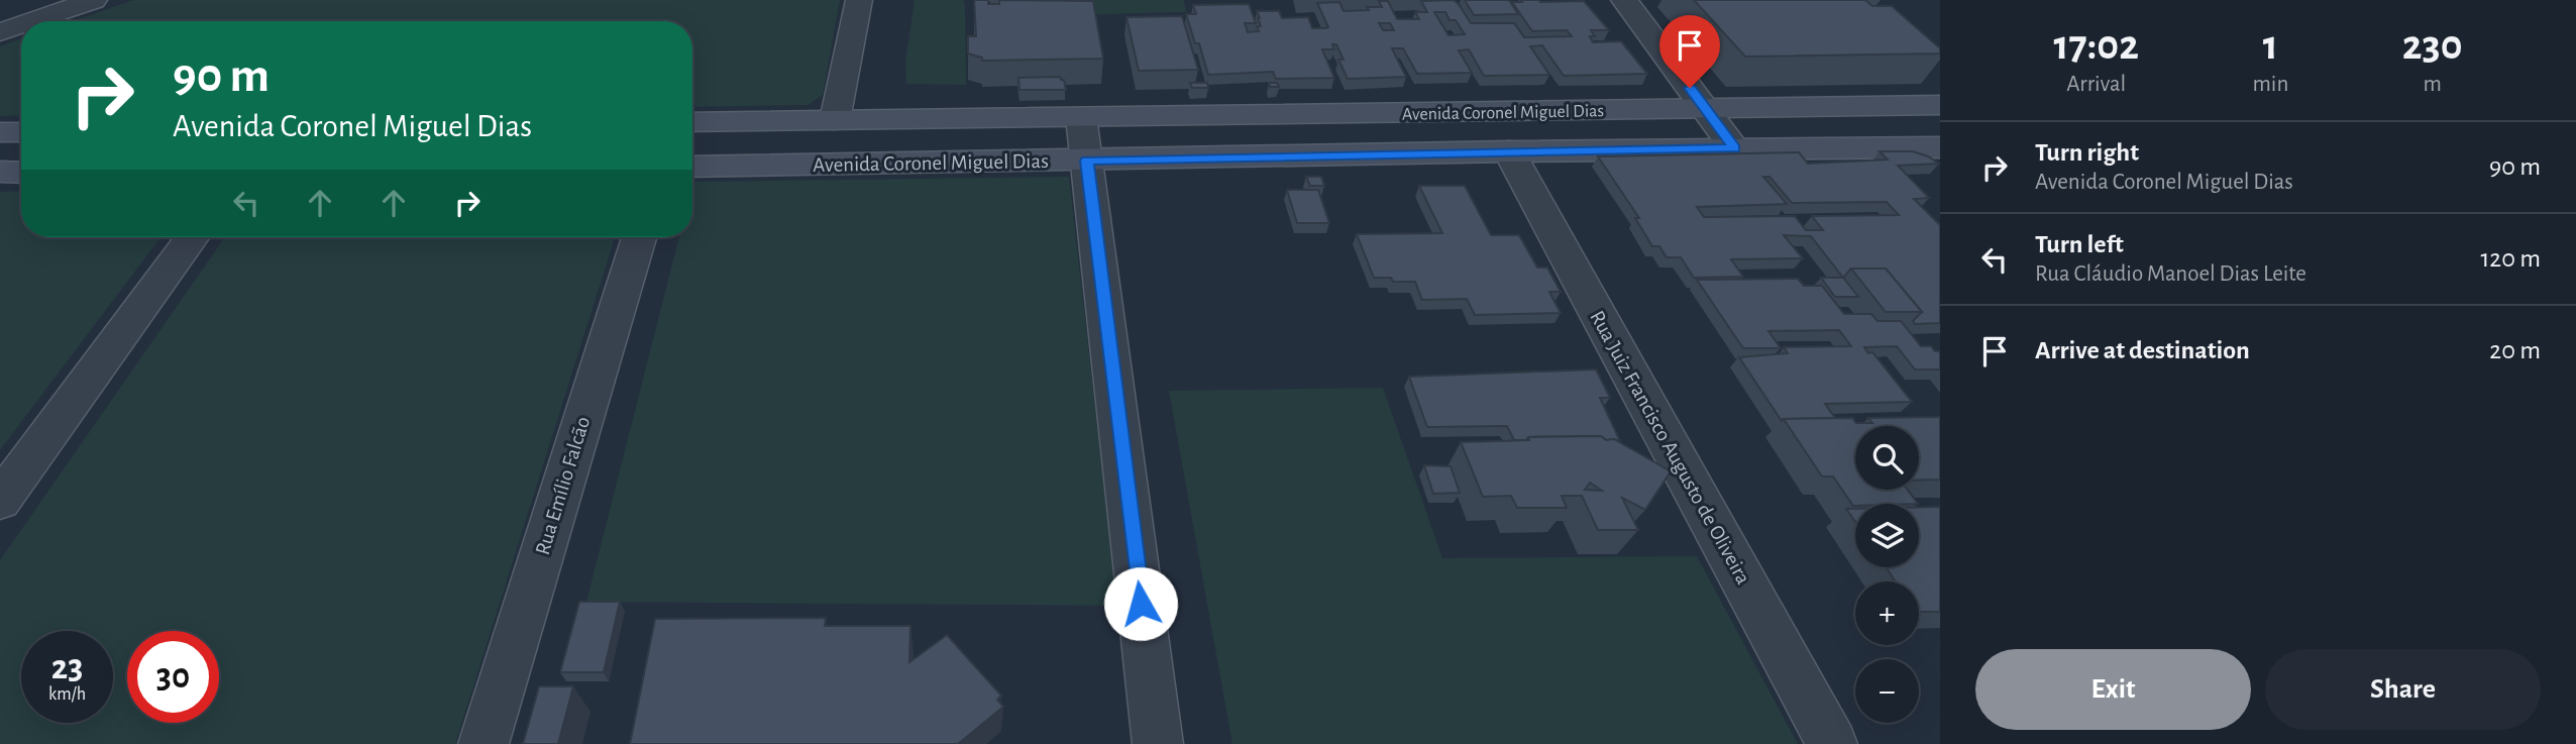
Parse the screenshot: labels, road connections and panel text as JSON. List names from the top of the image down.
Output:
{
  "streets": {
    "main road": ["Avenida Coronel Miguel Dias"],
    "street": ["Rua Juiz Francisco Augusto de Oliveira", "Rua Emílio Falcão"]
  },
  "crossings": [
    ["Avenida Coronel Miguel Dias", "Rua Juiz Francisco Augusto de Oliveira"]
  ],
  "page": {
    "eta": [
      "17:02",
      "Arrival",
      "1",
      "min",
      "230",
      "m"
    ],
    "turn": ["90 m", "Avenida Coronel Miguel Dias"],
    "list": [
      {
        "name": "Turn right",
        "note": "Avenida Coronel Miguel Dias",
        "value": "90 m"
      },
      {
        "name": "Turn left",
        "note": "Rua Cláudio Manoel Dias Leite",
        "value": "120 m"
      },
      {
        "name": "Arrive at destination",
        "value": "20 m"
      }
    ],
    "map_buttons": ["+", "−"],
    "speed": "23 km/h",
    "limit": "30",
    "buttons": ["Exit", "Share"]
  }
}
